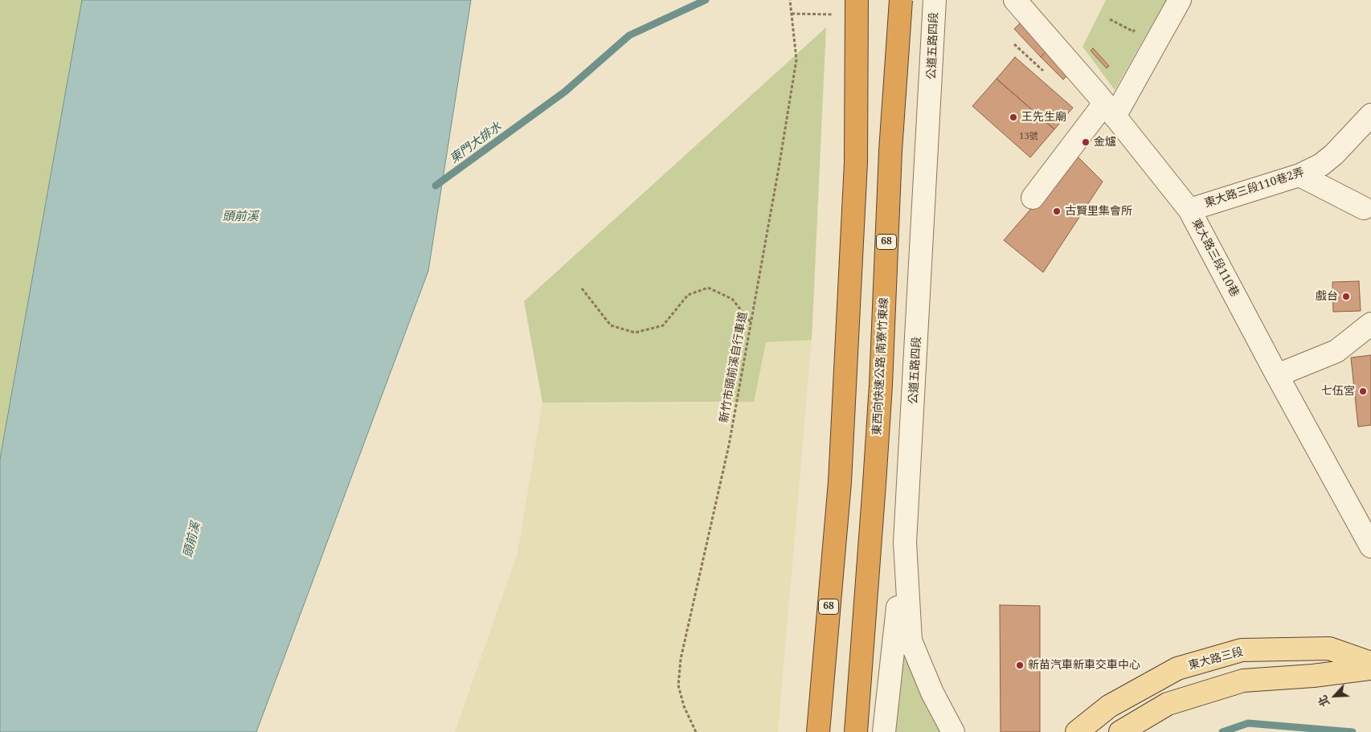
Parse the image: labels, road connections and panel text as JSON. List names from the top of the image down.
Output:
{
  "streets": {
    "highway": ["68", "東西向快速公路 南寮竹東線"],
    "main road": ["東大路三段"],
    "street": ["公道五路四段", "東大路三段110巷2弄", "東大路三段110巷"],
    "path": ["新竹市頭前溪自行車道"]
  },
  "crossings": [
    ["東大路三段110巷2弄", "東大路三段110巷"]
  ],
  "water": ["東門大排水", "頭前溪"],
  "places": [
    "王先生廟",
    "金爐",
    "古賢里集會所",
    "戲台",
    "七伍宮",
    "新苗汽車新車交車中心"
  ],
  "house_numbers": ["13號"],
  "north": "bottom left"
}
